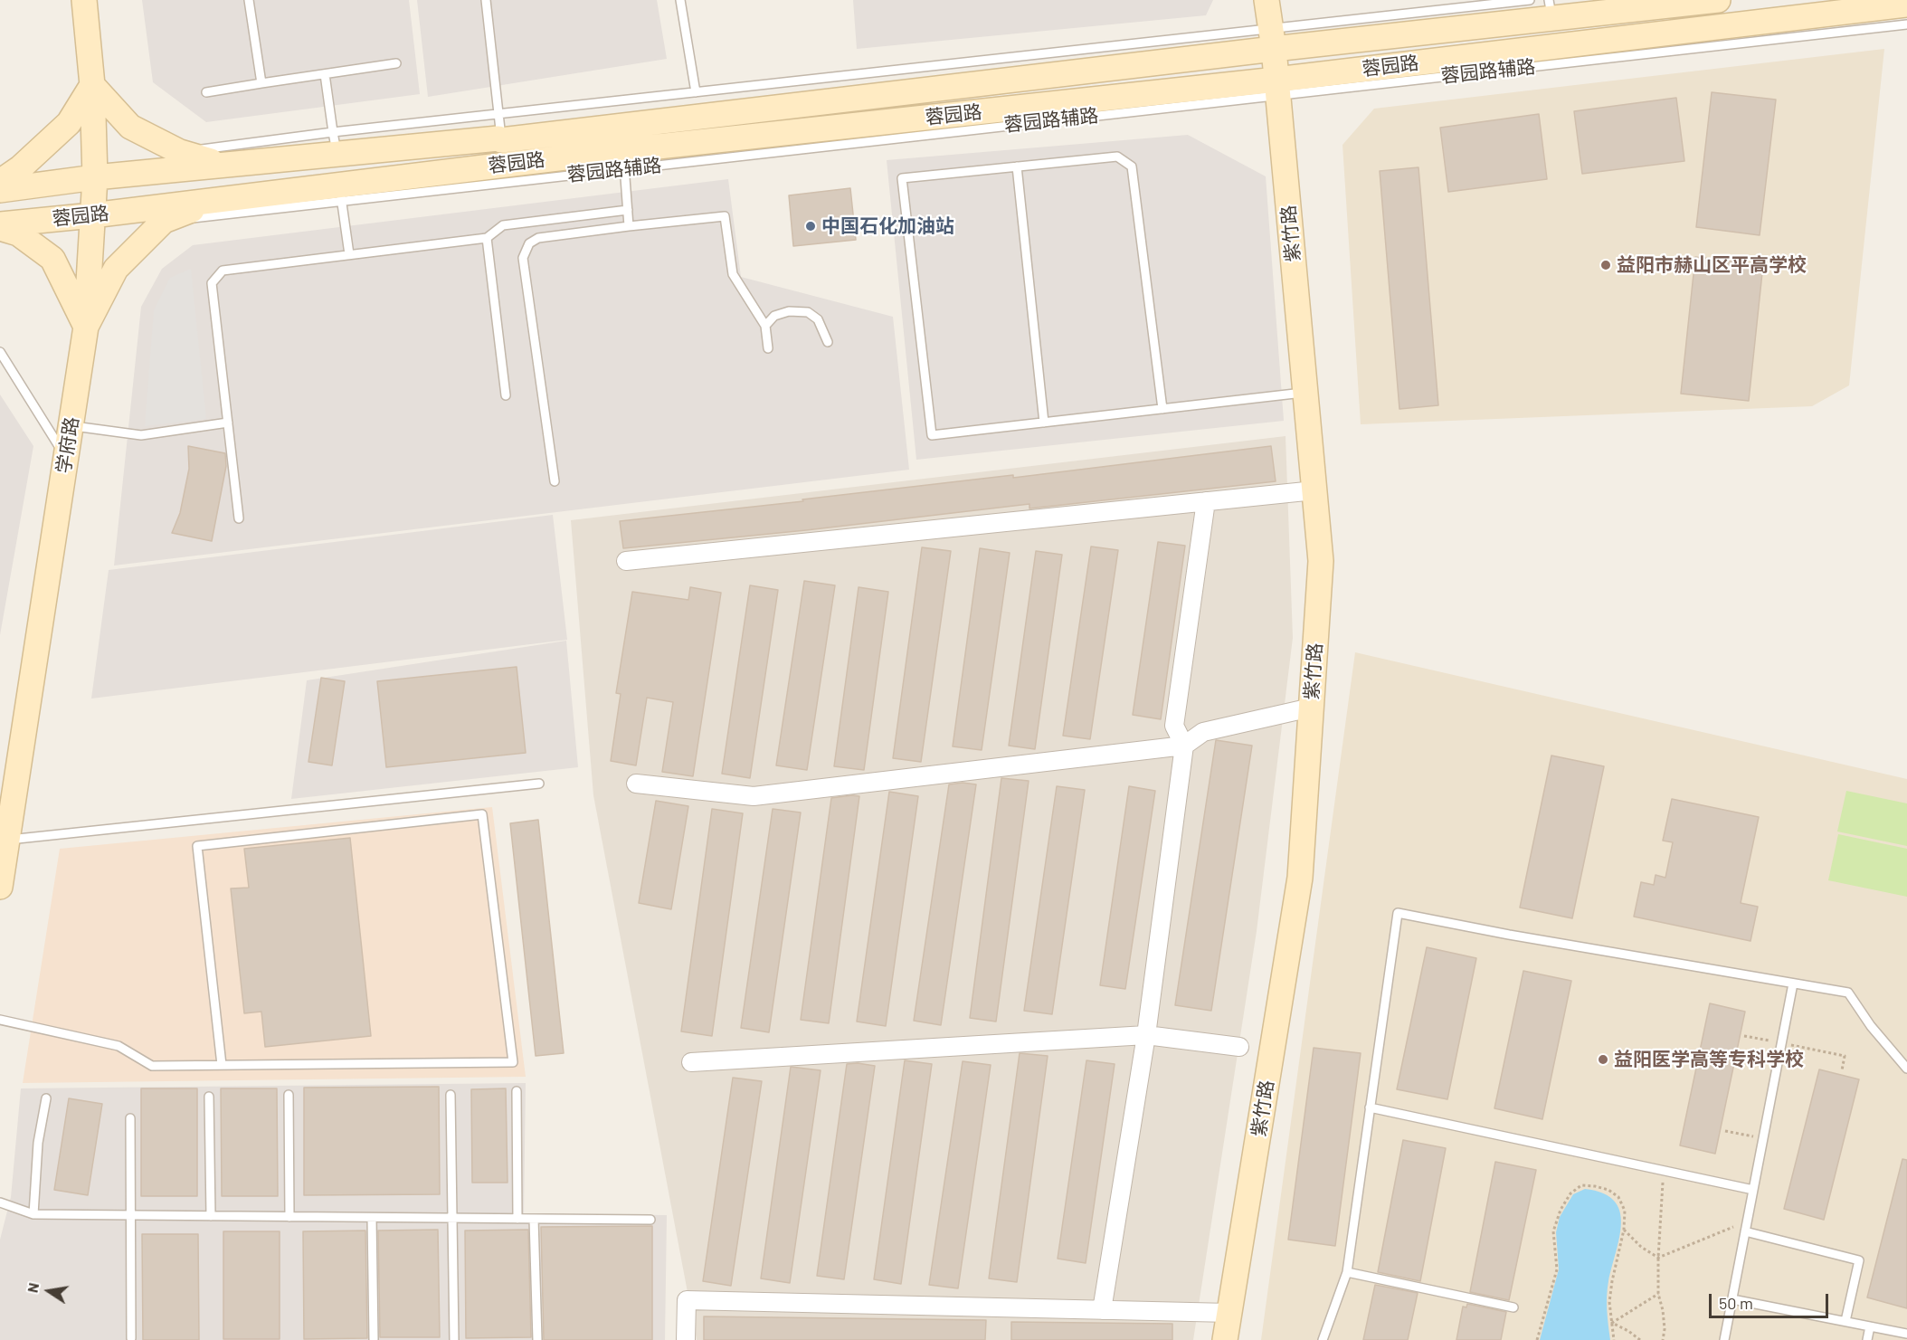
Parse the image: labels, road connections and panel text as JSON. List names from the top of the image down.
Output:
{
  "streets": {
    "street": ["蓉园路", "紫竹路", "学府路"]
  },
  "crossings": [
    ["蓉园路", "紫竹路"],
    ["蓉园路", "学府路"]
  ],
  "places": ["中国石化加油站", "益阳市赫山区平高学校", "益阳医学高等专科学校"],
  "scale_bar": "50 m",
  "north": "left"
}
